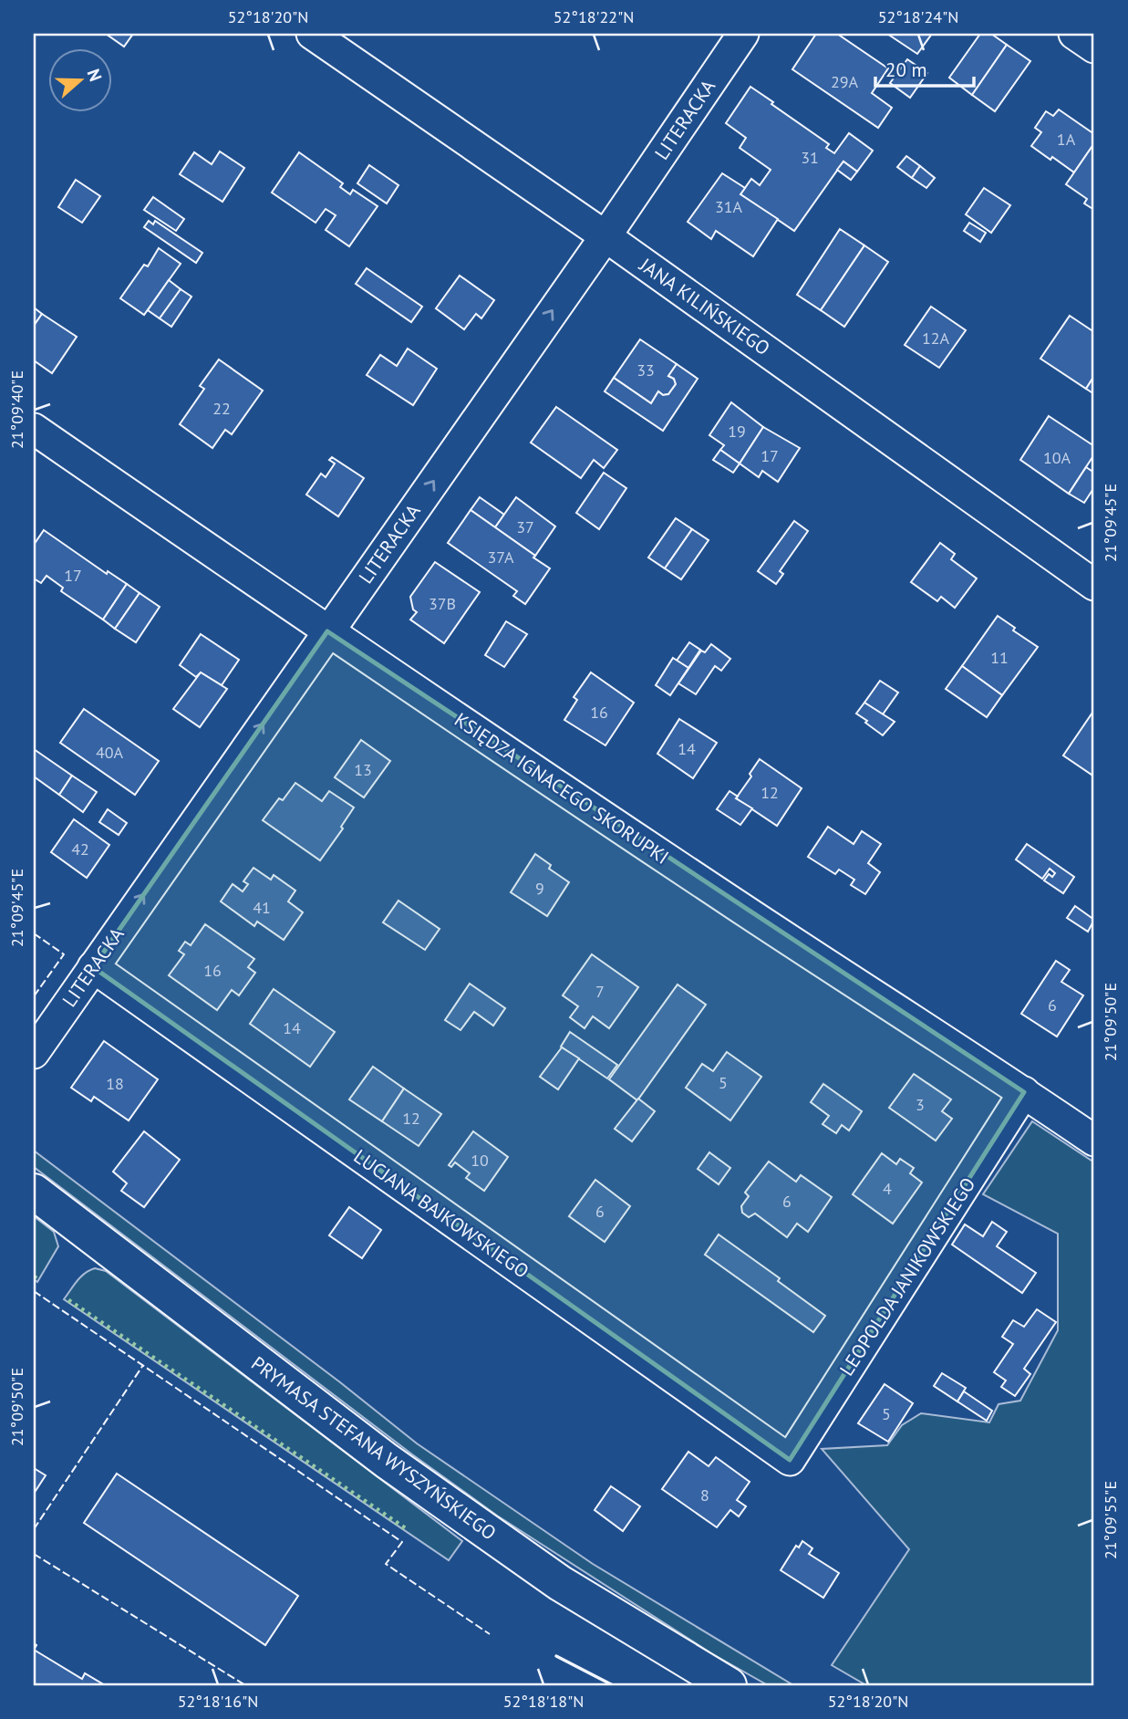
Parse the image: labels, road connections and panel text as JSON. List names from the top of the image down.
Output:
{
  "streets": {
    "main road": ["PRYMASA STEFANA WYSZYŃSKIEGO"],
    "street": [
      "LITERACKA",
      "JANA KILIŃSKIEGO",
      "KSIĘDZA IGNACEGO SKORUPKI",
      "LUCJANA BAJKOWSKIEGO",
      "LEOPOLDA JANIKOWSKIEGO"
    ]
  },
  "crossings": [
    ["LITERACKA", "JANA KILIŃSKIEGO"],
    ["LITERACKA", "KSIĘDZA IGNACEGO SKORUPKI"],
    ["LITERACKA", "LUCJANA BAJKOWSKIEGO"],
    ["KSIĘDZA IGNACEGO SKORUPKI", "LEOPOLDA JANIKOWSKIEGO"],
    ["LUCJANA BAJKOWSKIEGO", "LEOPOLDA JANIKOWSKIEGO"]
  ],
  "one_way": ["LITERACKA"],
  "house_numbers": [
    "29A",
    "1A",
    "31",
    "31A",
    "12A",
    "33",
    "22",
    "19",
    "17",
    "10A",
    "37",
    "37A",
    "17",
    "37B",
    "11",
    "16",
    "14",
    "40A",
    "13",
    "12",
    "42",
    "9",
    "41",
    "16",
    "7",
    "6",
    "14",
    "5",
    "18",
    "3",
    "12",
    "10",
    "4",
    "6",
    "6",
    "5",
    "8"
  ],
  "scale_bar": "20 m",
  "north": "right",
  "coordinates": [
    "52°18'20\"N",
    "52°18'22\"N",
    "52°18'24\"N",
    "21°09'40\"E",
    "21°09'45\"E",
    "21°09'50\"E",
    "21°09'55\"E",
    "52°18'16\"N",
    "52°18'18\"N"
  ]
}
